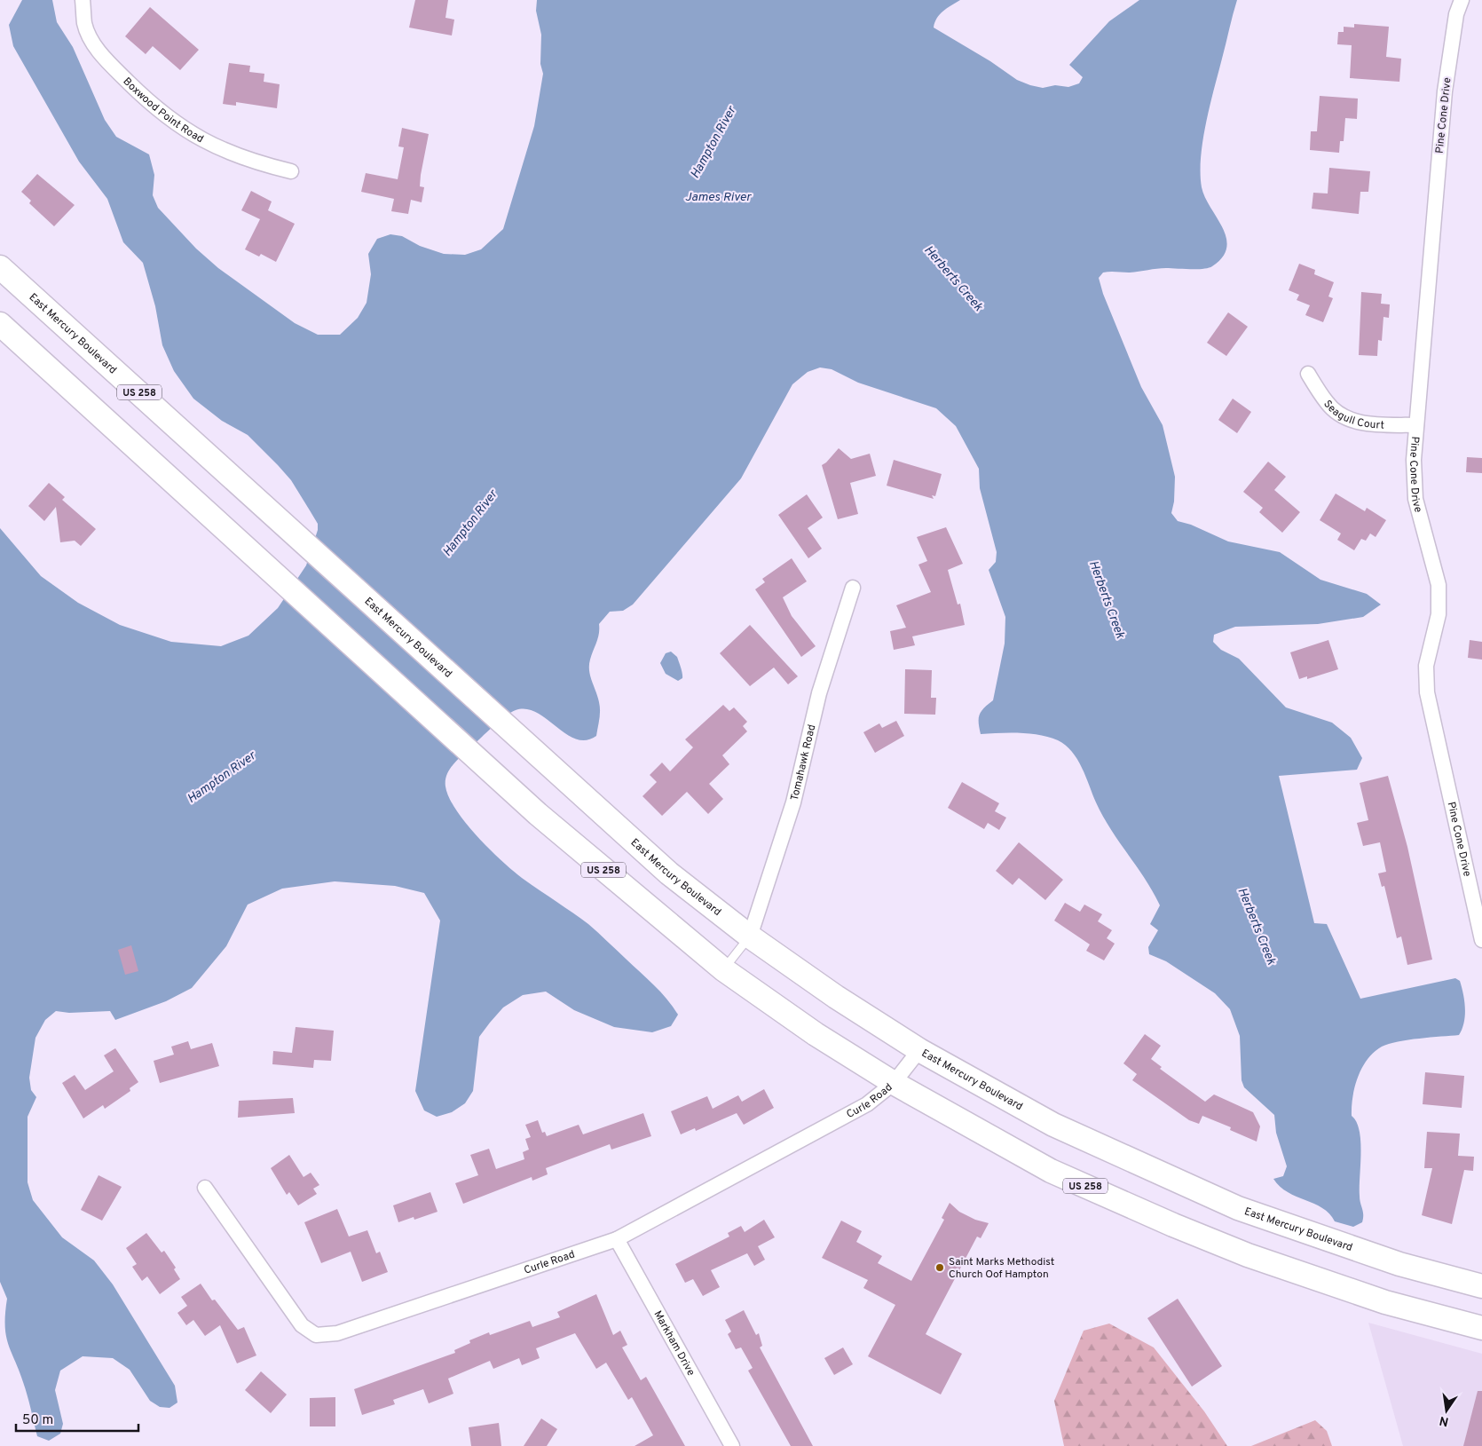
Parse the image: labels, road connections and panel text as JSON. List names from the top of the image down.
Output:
{
  "streets": {
    "main road": ["East Mercury Boulevard", "US 258"],
    "street": [
      "Boxwood Point Road",
      "Pine Cone Drive",
      "Seagull Court",
      "Tomahawk Road",
      "Curle Road",
      "Markham Drive"
    ]
  },
  "crossings": [
    ["Pine Cone Drive", "Seagull Court"],
    ["East Mercury Boulevard", "Tomahawk Road"],
    ["East Mercury Boulevard", "Curle Road"],
    ["US 258", "Curle Road"],
    ["Curle Road", "Markham Drive"]
  ],
  "water": ["Hampton River", "James River", "Herberts Creek"],
  "places": ["Saint Marks Methodist Church Oof Hampton"],
  "scale_bar": "50 m",
  "north": "bottom"
}
